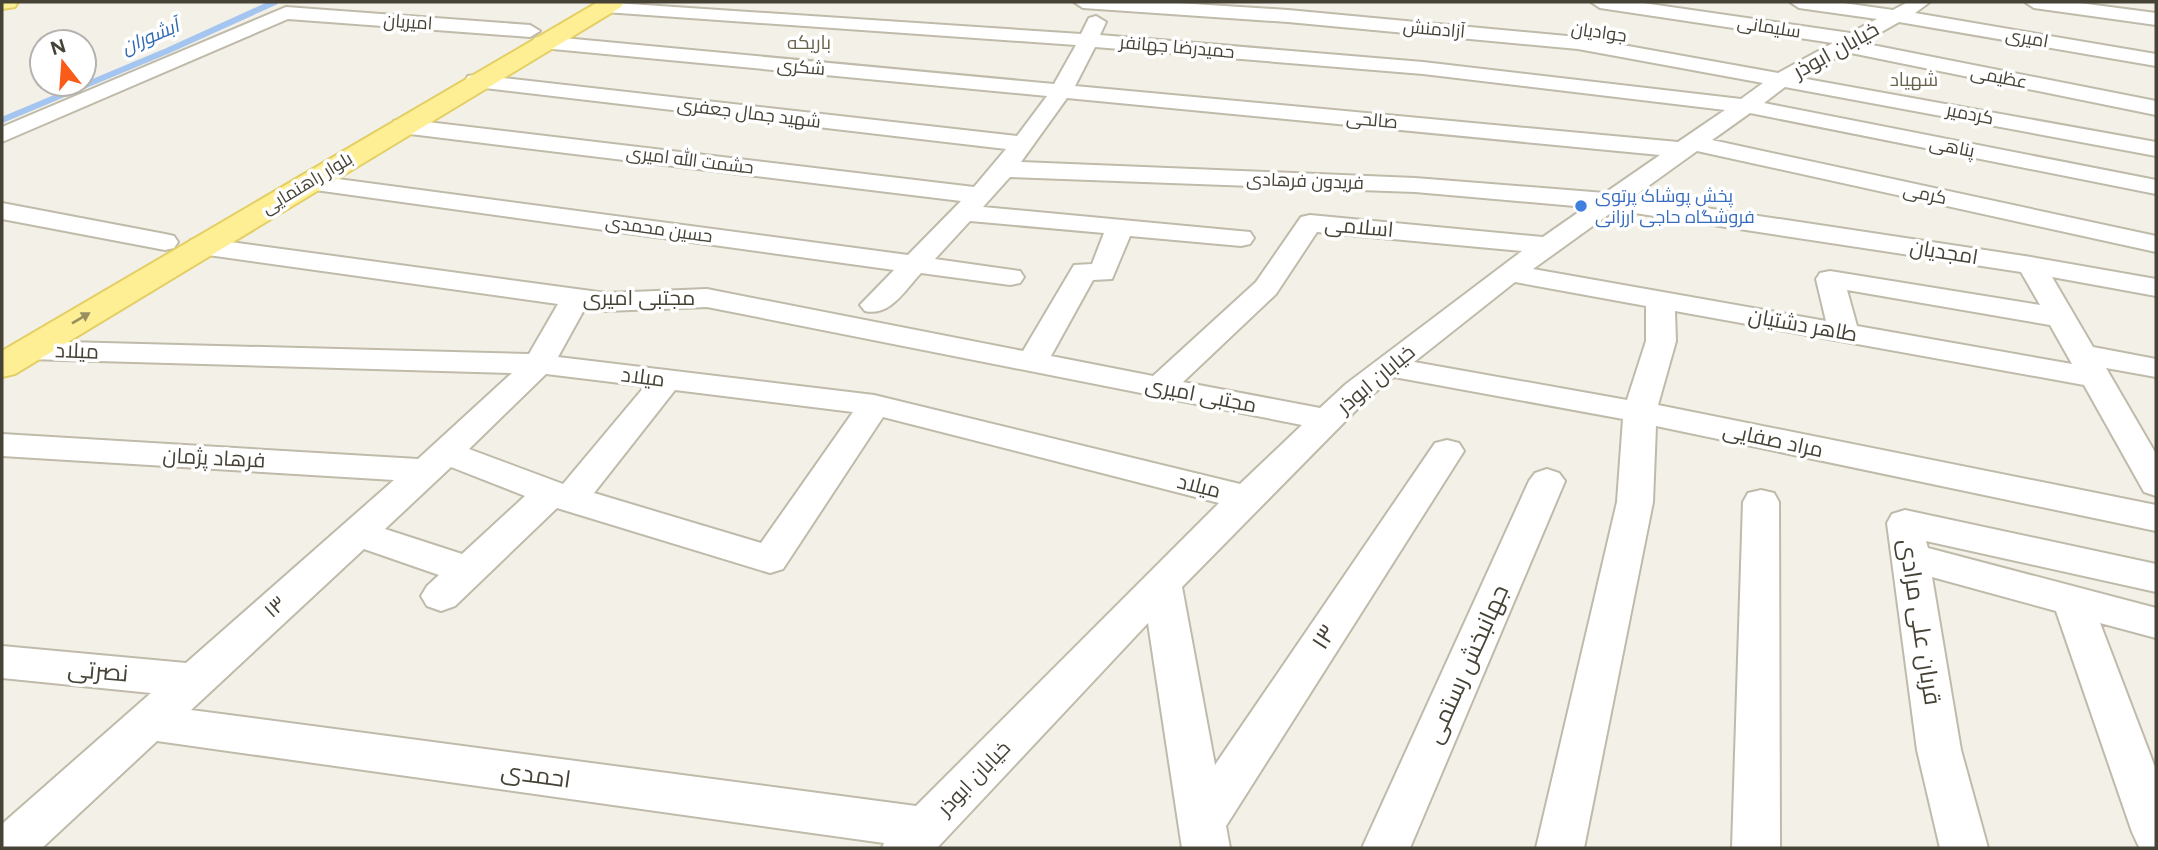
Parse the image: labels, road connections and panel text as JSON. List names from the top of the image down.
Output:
{
  "streets": {
    "main road": ["بلوار راهنمایی"],
    "street": [
      "امیریان",
      "سلیمانی",
      "آزادمنش",
      "جوادیان",
      "امیری",
      "حمیدرضا جهانفر",
      "خیابان ابوذر",
      "شکری",
      "عظیمی",
      "شهید جمال جعفری",
      "کردمیر",
      "صالحی",
      "پناهی",
      "حشمت الله امیری",
      "فریدون فرهادی",
      "کرمی",
      "اسلامی",
      "حسین محمدی",
      "امجدیان",
      "مجتبی امیری",
      "طاهر دشتیان",
      "میلاد",
      "مراد صفایی",
      "فرهاد پژمان",
      "۱۳",
      "قربان علی مرادی",
      "جهانبخش رستمی",
      "نصرتی",
      "احمدی"
    ]
  },
  "crossings": [
    ["امیریان", "شکری"],
    ["امیریان", "بلوار راهنمایی"],
    ["سلیمانی", "خیابان ابوذر"],
    ["سلیمانی", "عظیمی"],
    ["آزادمنش", "جوادیان"],
    ["آزادمنش", "خیابان ابوذر"],
    ["آزادمنش", "کردمیر"],
    ["جوادیان", "خیابان ابوذر"],
    ["جوادیان", "کردمیر"],
    ["امیری", "خیابان ابوذر"],
    ["حمیدرضا جهانفر", "خیابان ابوذر"],
    ["حمیدرضا جهانفر", "پناهی"],
    ["حمیدرضا جهانفر", "بلوار راهنمایی"],
    ["خیابان ابوذر", "عظیمی"],
    ["خیابان ابوذر", "کردمیر"],
    ["خیابان ابوذر", "صالحی"],
    ["خیابان ابوذر", "پناهی"],
    ["خیابان ابوذر", "فریدون فرهادی"],
    ["خیابان ابوذر", "کرمی"],
    ["خیابان ابوذر", "اسلامی"],
    ["خیابان ابوذر", "امجدیان"],
    ["خیابان ابوذر", "مجتبی امیری"],
    ["خیابان ابوذر", "طاهر دشتیان"],
    ["خیابان ابوذر", "میلاد"],
    ["خیابان ابوذر", "مراد صفایی"],
    ["خیابان ابوذر", "احمدی"],
    ["شکری", "صالحی"],
    ["شکری", "بلوار راهنمایی"],
    ["شهید جمال جعفری", "بلوار راهنمایی"],
    ["صالحی", "کرمی"],
    ["حشمت الله امیری", "بلوار راهنمایی"],
    ["فریدون فرهادی", "امجدیان"],
    ["بلوار راهنمایی", "حسین محمدی"],
    ["بلوار راهنمایی", "مجتبی امیری"],
    ["بلوار راهنمایی", "میلاد"],
    ["اسلامی", "مجتبی امیری"],
    ["مجتبی امیری", "۱۳"],
    ["میلاد", "فرهاد پژمان"],
    ["میلاد", "۱۳"],
    ["فرهاد پژمان", "۱۳"],
    ["۱۳", "نصرتی"],
    ["۱۳", "احمدی"]
  ],
  "districts": ["باریکه", "شهیاد"],
  "water": ["آبشوران"],
  "places": ["پخش پوشاک پرتوی فروشگاه حاجی ارزانی"],
  "north": "top"
}
